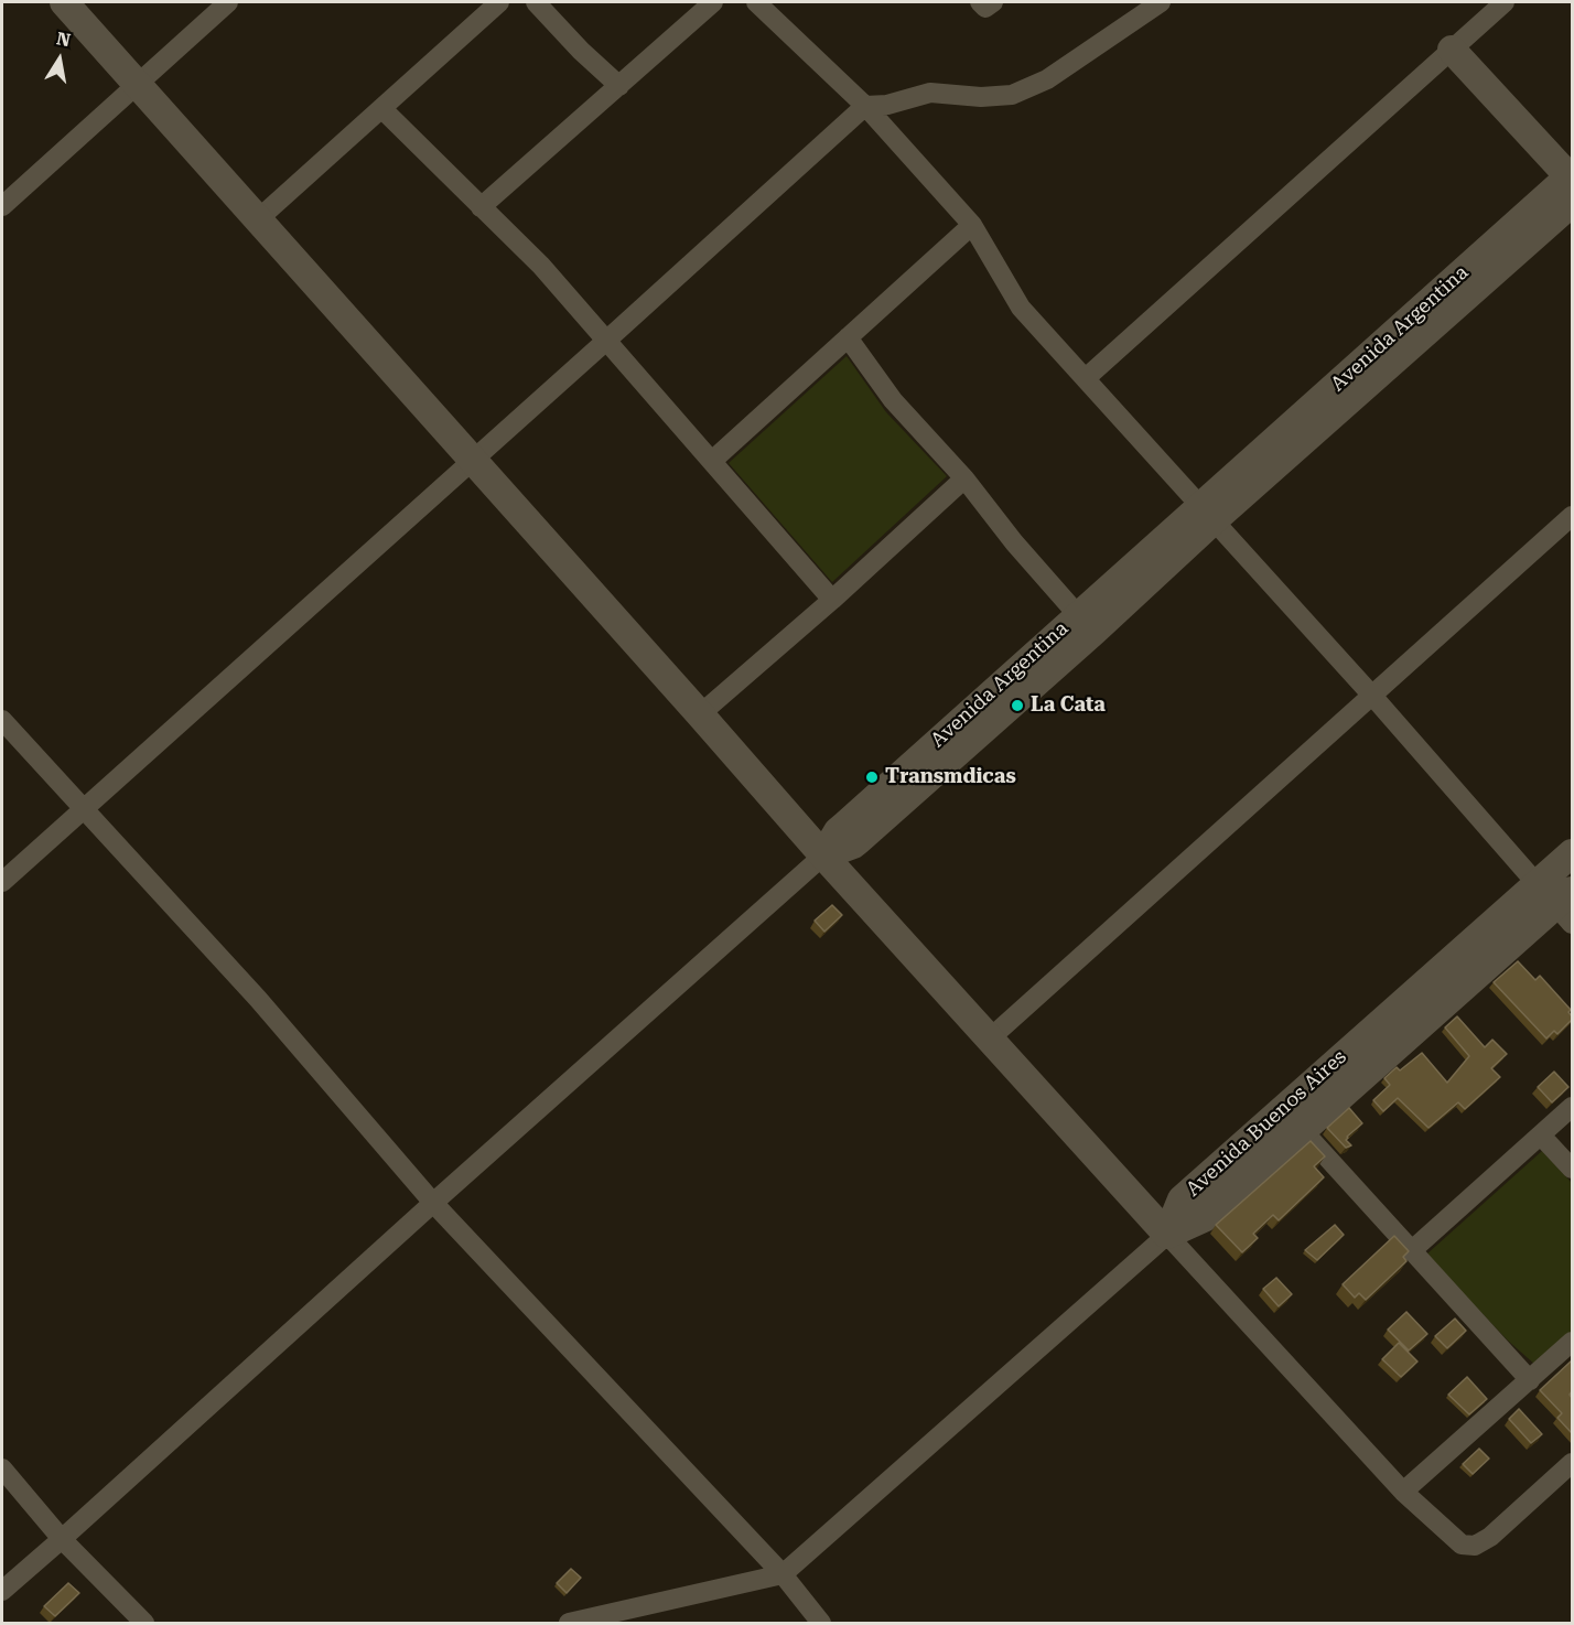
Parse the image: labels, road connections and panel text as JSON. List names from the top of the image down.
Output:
{
  "streets": {
    "street": ["Avenida Argentina", "Avenida Buenos Aires"]
  },
  "places": ["La Cata", "Transmdicas"],
  "north": "top"
}
